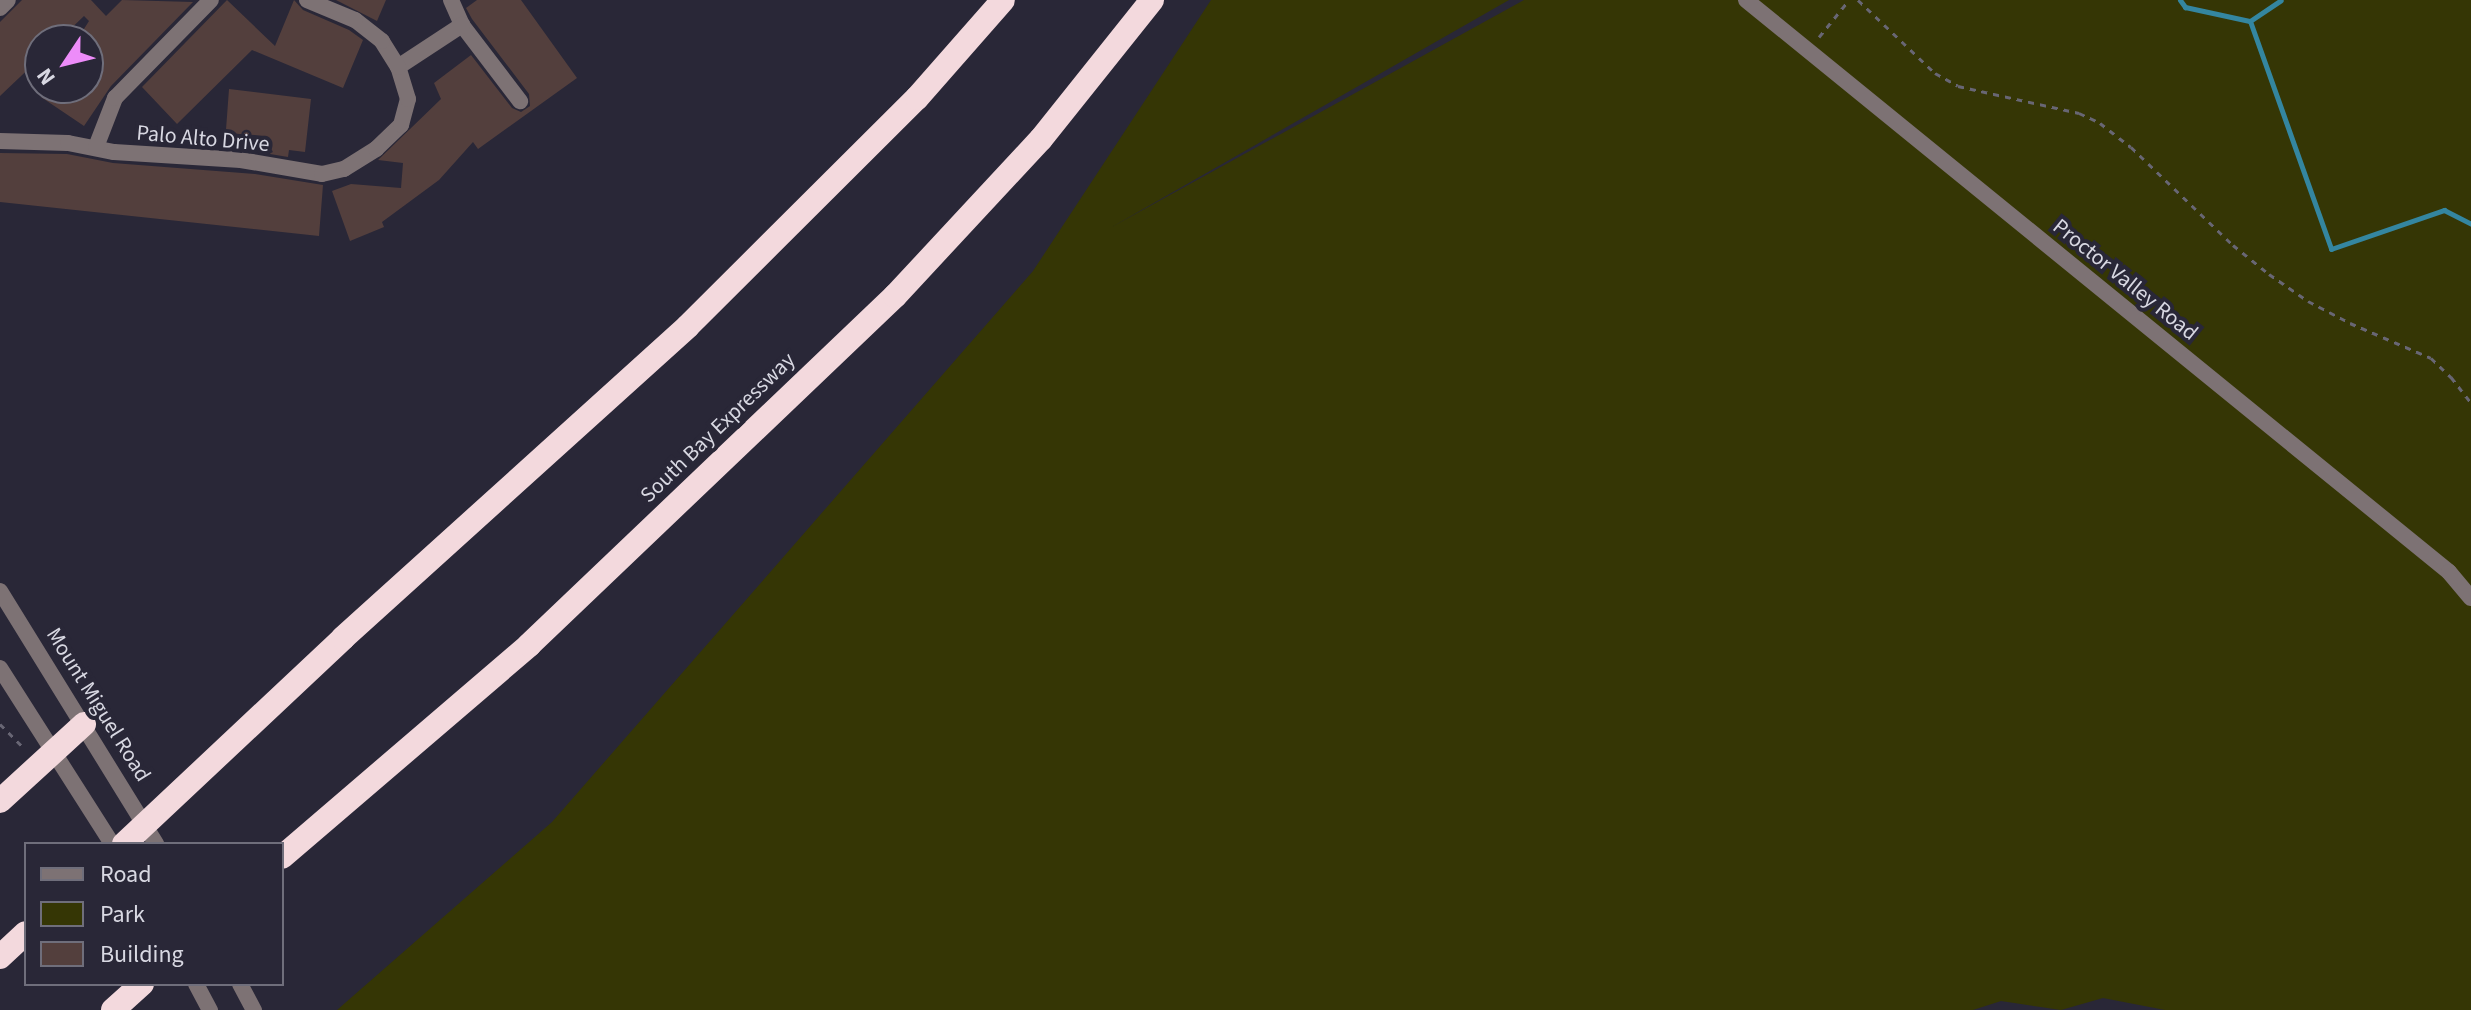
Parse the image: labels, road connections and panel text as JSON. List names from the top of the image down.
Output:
{
  "streets": {
    "highway": ["South Bay Expressway"],
    "street": ["Palo Alto Drive", "Proctor Valley Road", "Mount Miguel Road"]
  },
  "legend": ["Road", "Park", "Building"],
  "north": "bottom left"
}
